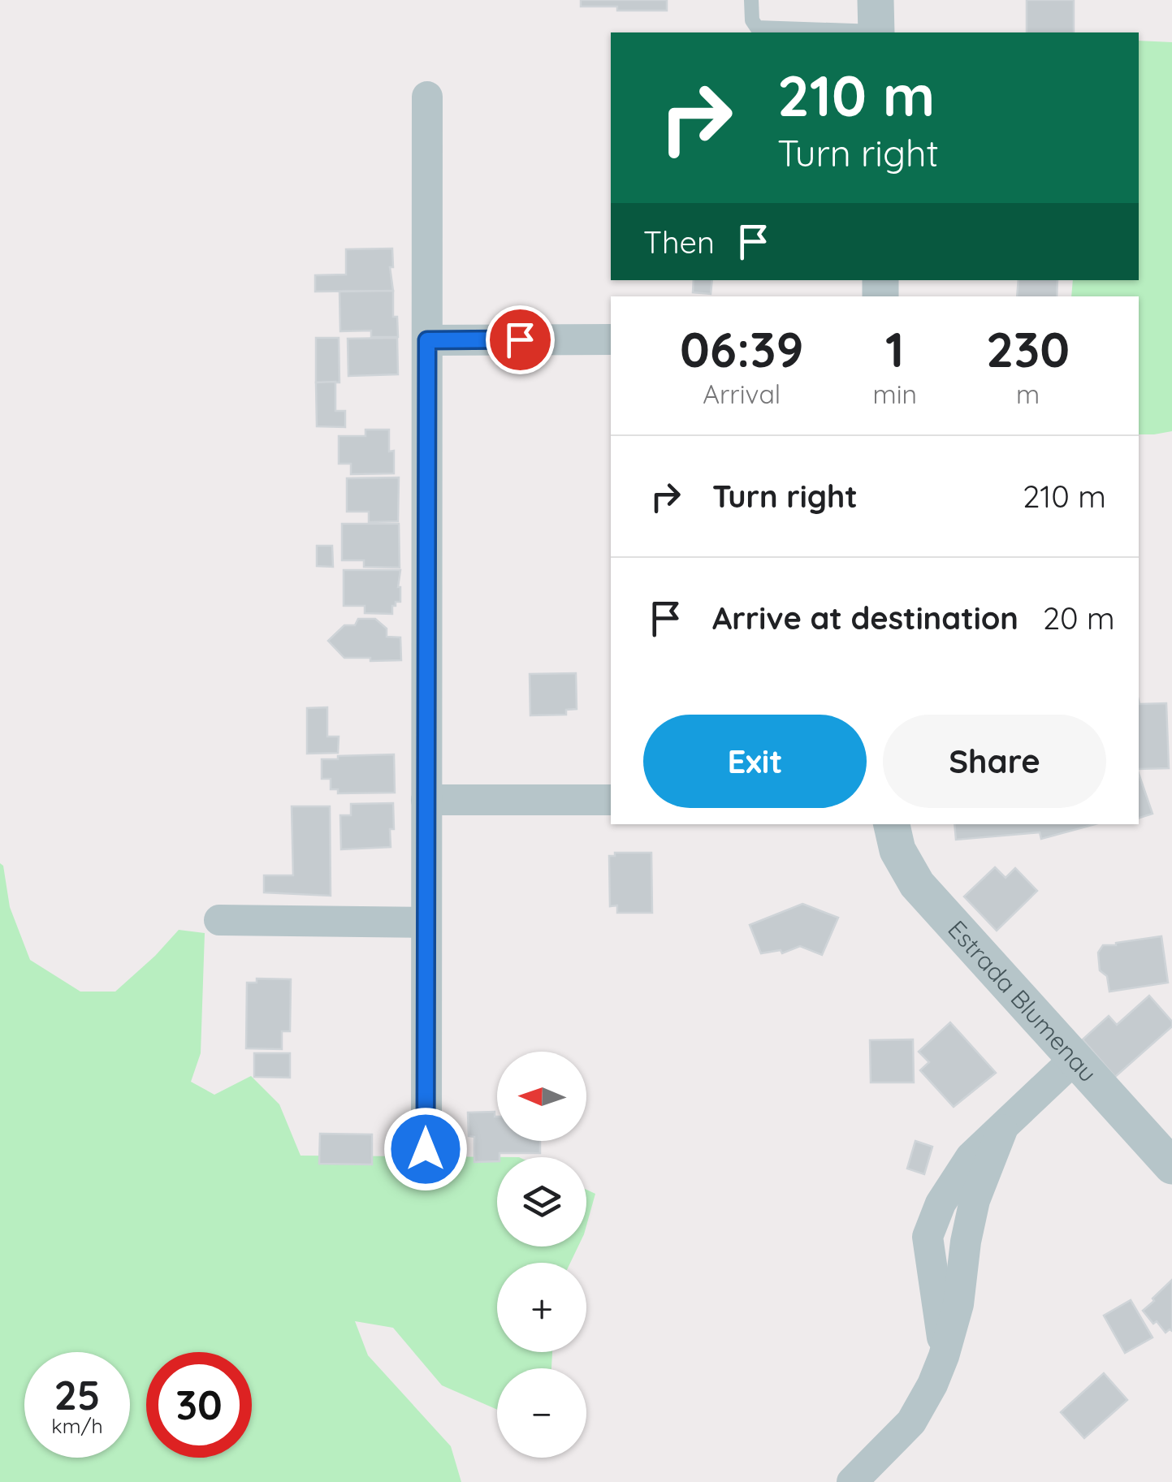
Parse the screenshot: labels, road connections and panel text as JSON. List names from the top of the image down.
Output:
{
  "streets": {
    "street": ["Estrada Blumenau"]
  },
  "north": "left",
  "page": {
    "turn": ["210 m", "Turn right"],
    "then": "Then",
    "eta": [
      "06:39",
      "Arrival",
      "1",
      "min",
      "230",
      "m"
    ],
    "list": [
      {
        "name": "Turn right",
        "value": "210 m"
      },
      {
        "name": "Arrive at destination",
        "value": "20 m"
      }
    ],
    "buttons": ["Exit", "Share"],
    "map_buttons": ["+", "−"],
    "speed": "25 km/h",
    "limit": "30"
  }
}
